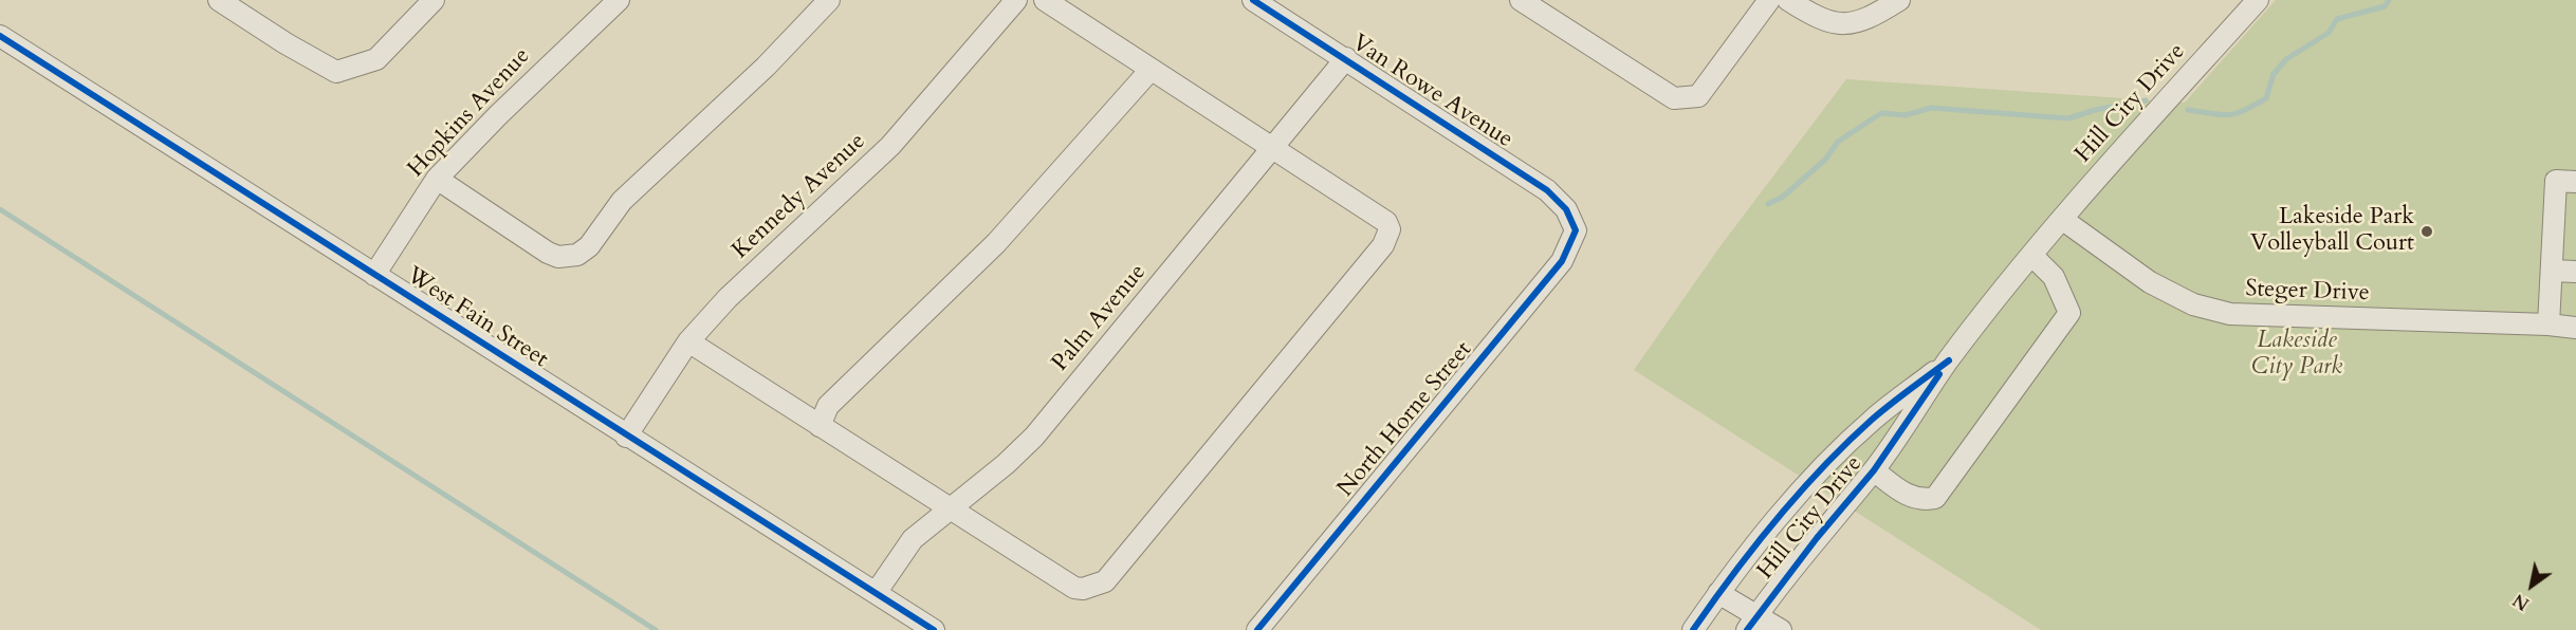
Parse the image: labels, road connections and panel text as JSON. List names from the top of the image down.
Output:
{
  "streets": {
    "street": [
      "Van Rowe Avenue",
      "Hill City Drive",
      "Hopkins Avenue",
      "Kennedy Avenue",
      "Steger Drive",
      "West Fain Street",
      "Palm Avenue",
      "North Horne Street"
    ]
  },
  "crossings": [
    ["Van Rowe Avenue", "Palm Avenue"],
    ["Van Rowe Avenue", "North Horne Street"],
    ["Hill City Drive", "Steger Drive"],
    ["Hopkins Avenue", "West Fain Street"],
    ["Kennedy Avenue", "West Fain Street"],
    ["West Fain Street", "Palm Avenue"]
  ],
  "parks": ["Lakeside City Park"],
  "places": ["Lakeside Park Volleyball Court"],
  "north": "bottom left"
}
